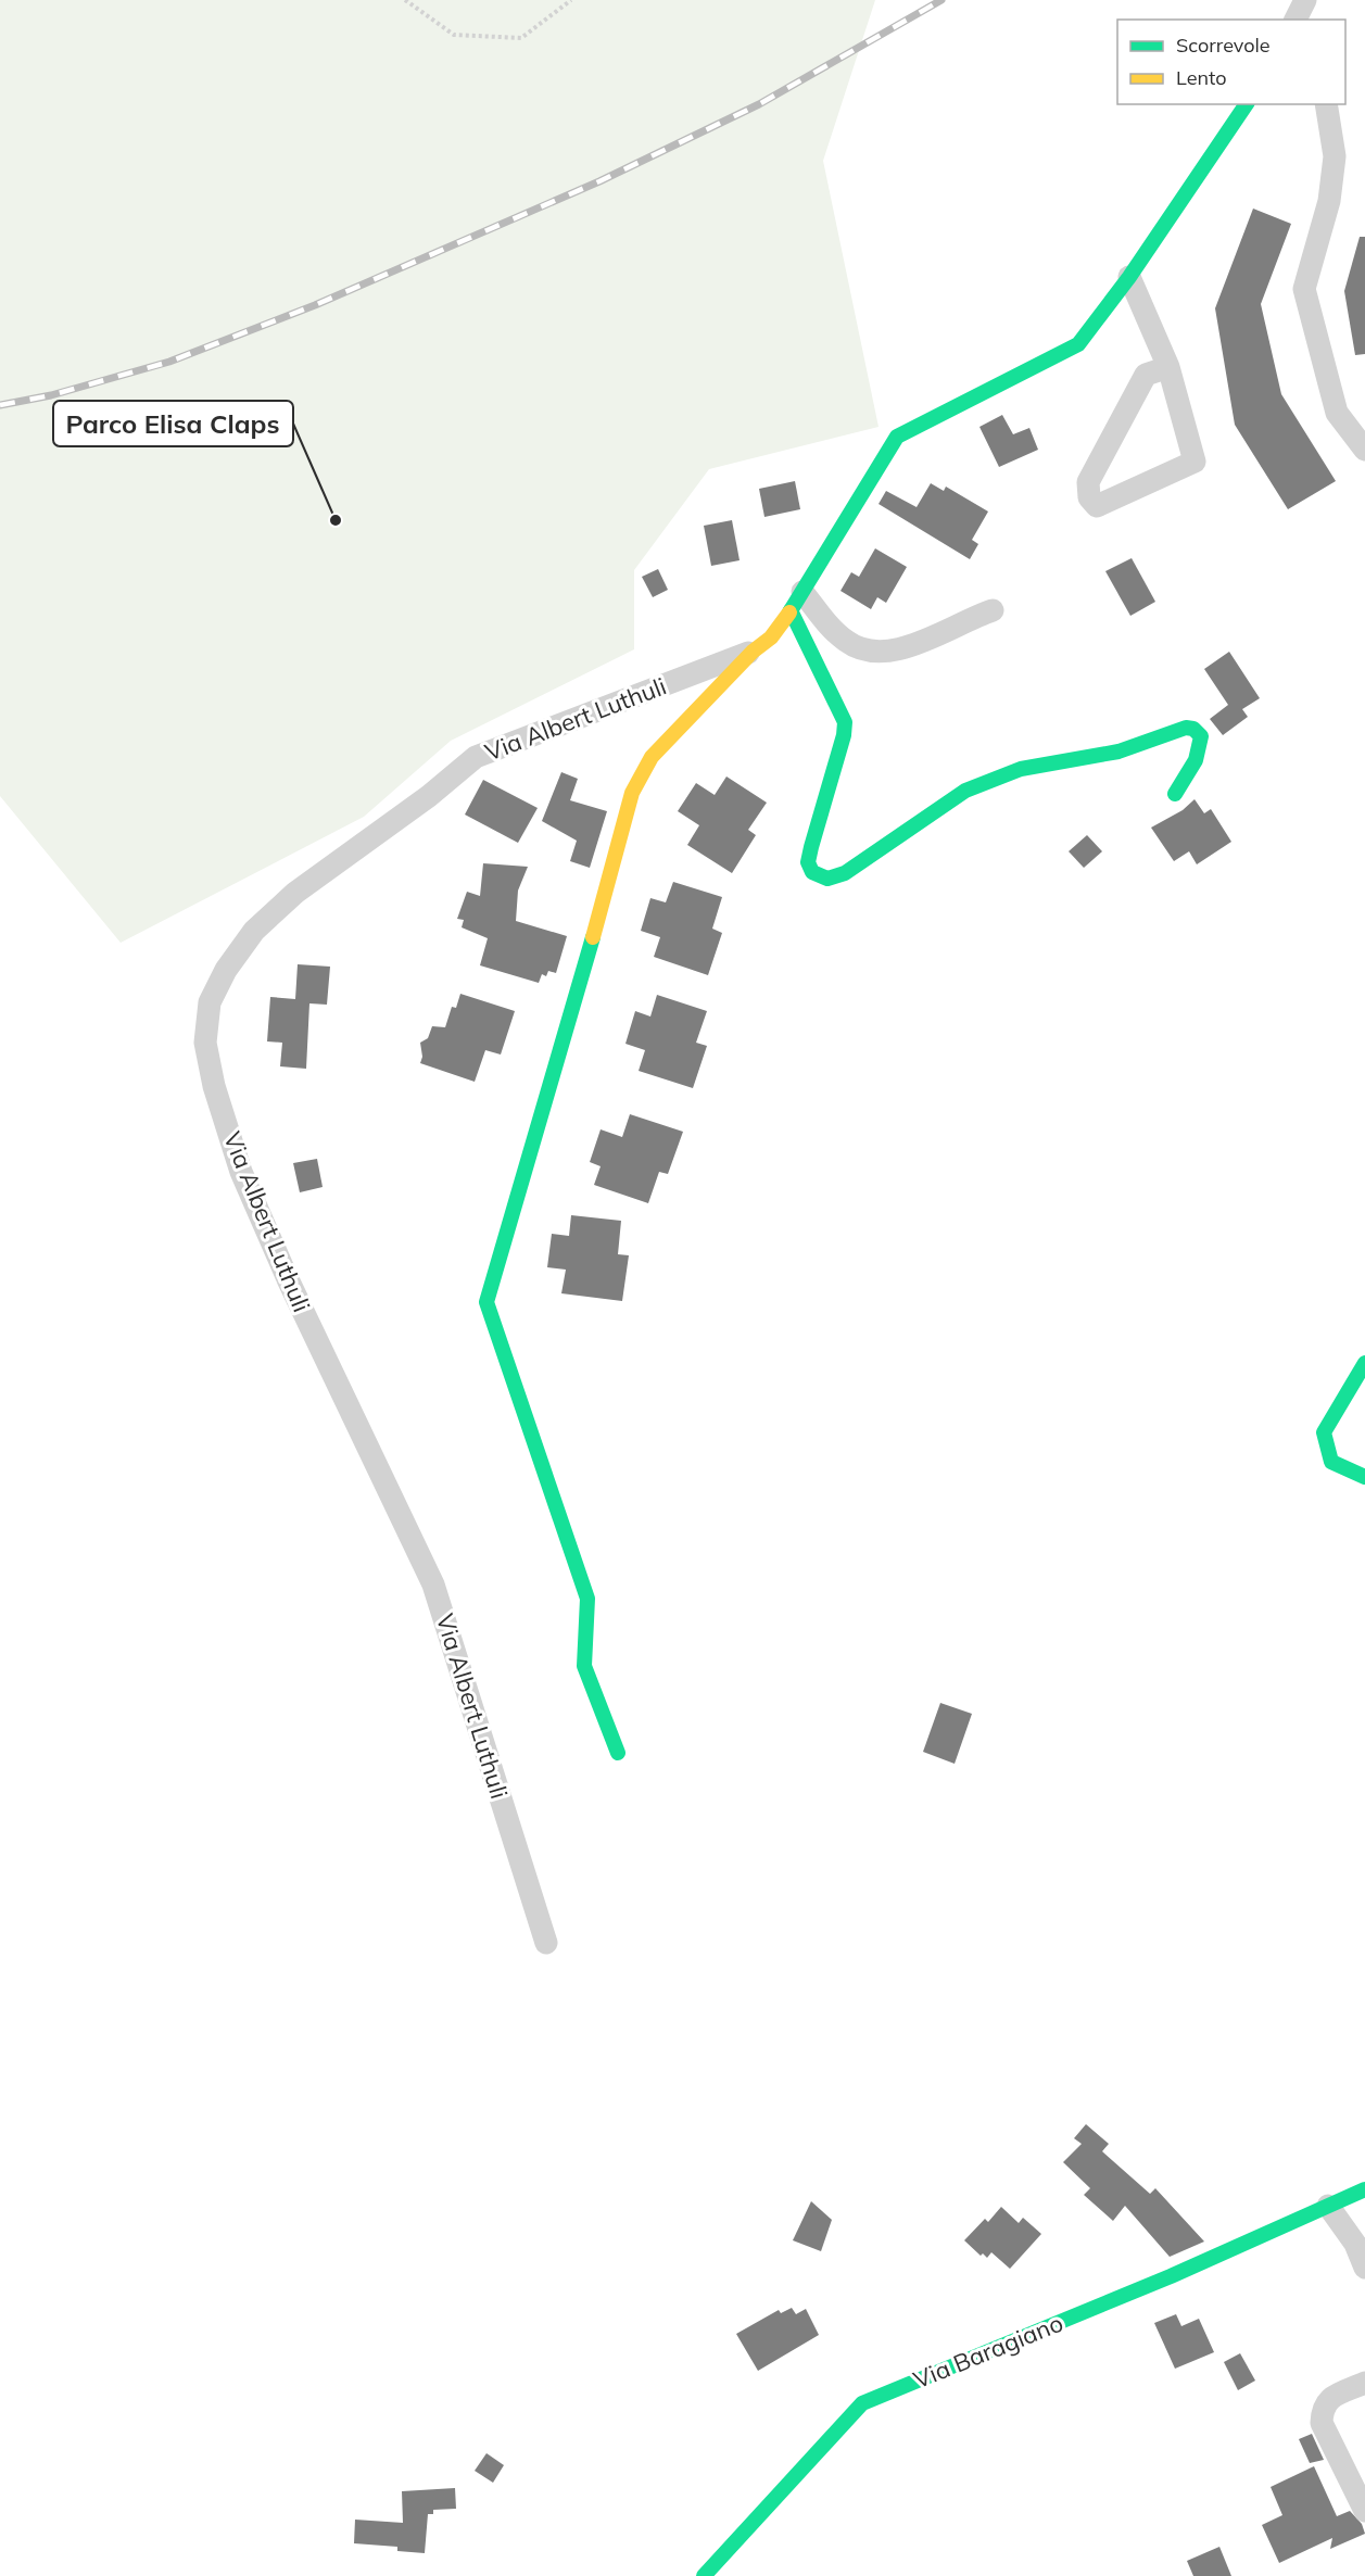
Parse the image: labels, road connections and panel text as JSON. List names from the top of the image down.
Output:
{
  "streets": {
    "street": ["Via Albert Luthuli", "Via Baragiano"]
  },
  "places": ["Parco Elisa Claps"],
  "legend": ["Scorrevole", "Lento"]
}
